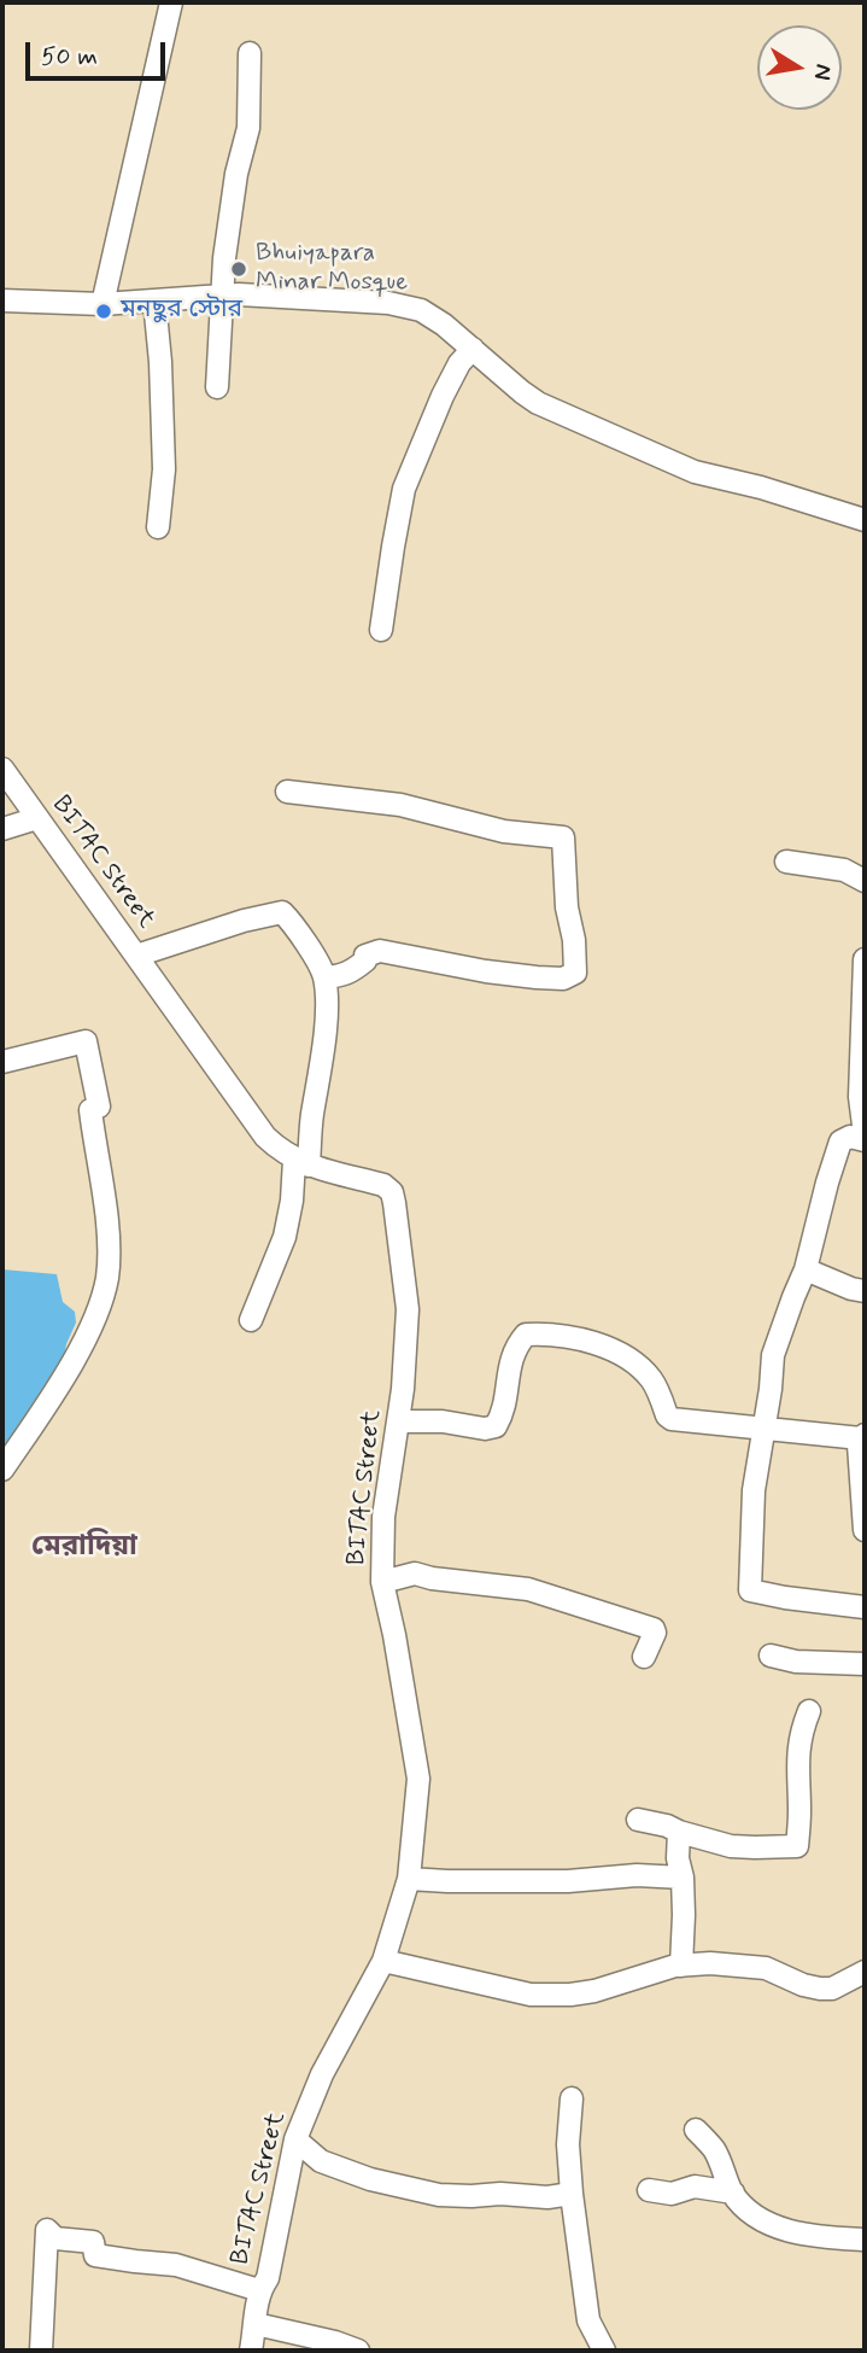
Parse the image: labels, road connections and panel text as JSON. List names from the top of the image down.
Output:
{
  "streets": {
    "street": ["BITAC Street"]
  },
  "districts": ["মেরাদিয়া"],
  "places": ["Bhuiyapara Minar Mosque", "মনছুর স্টোর"],
  "scale_bar": "50 m",
  "north": "right"
}
